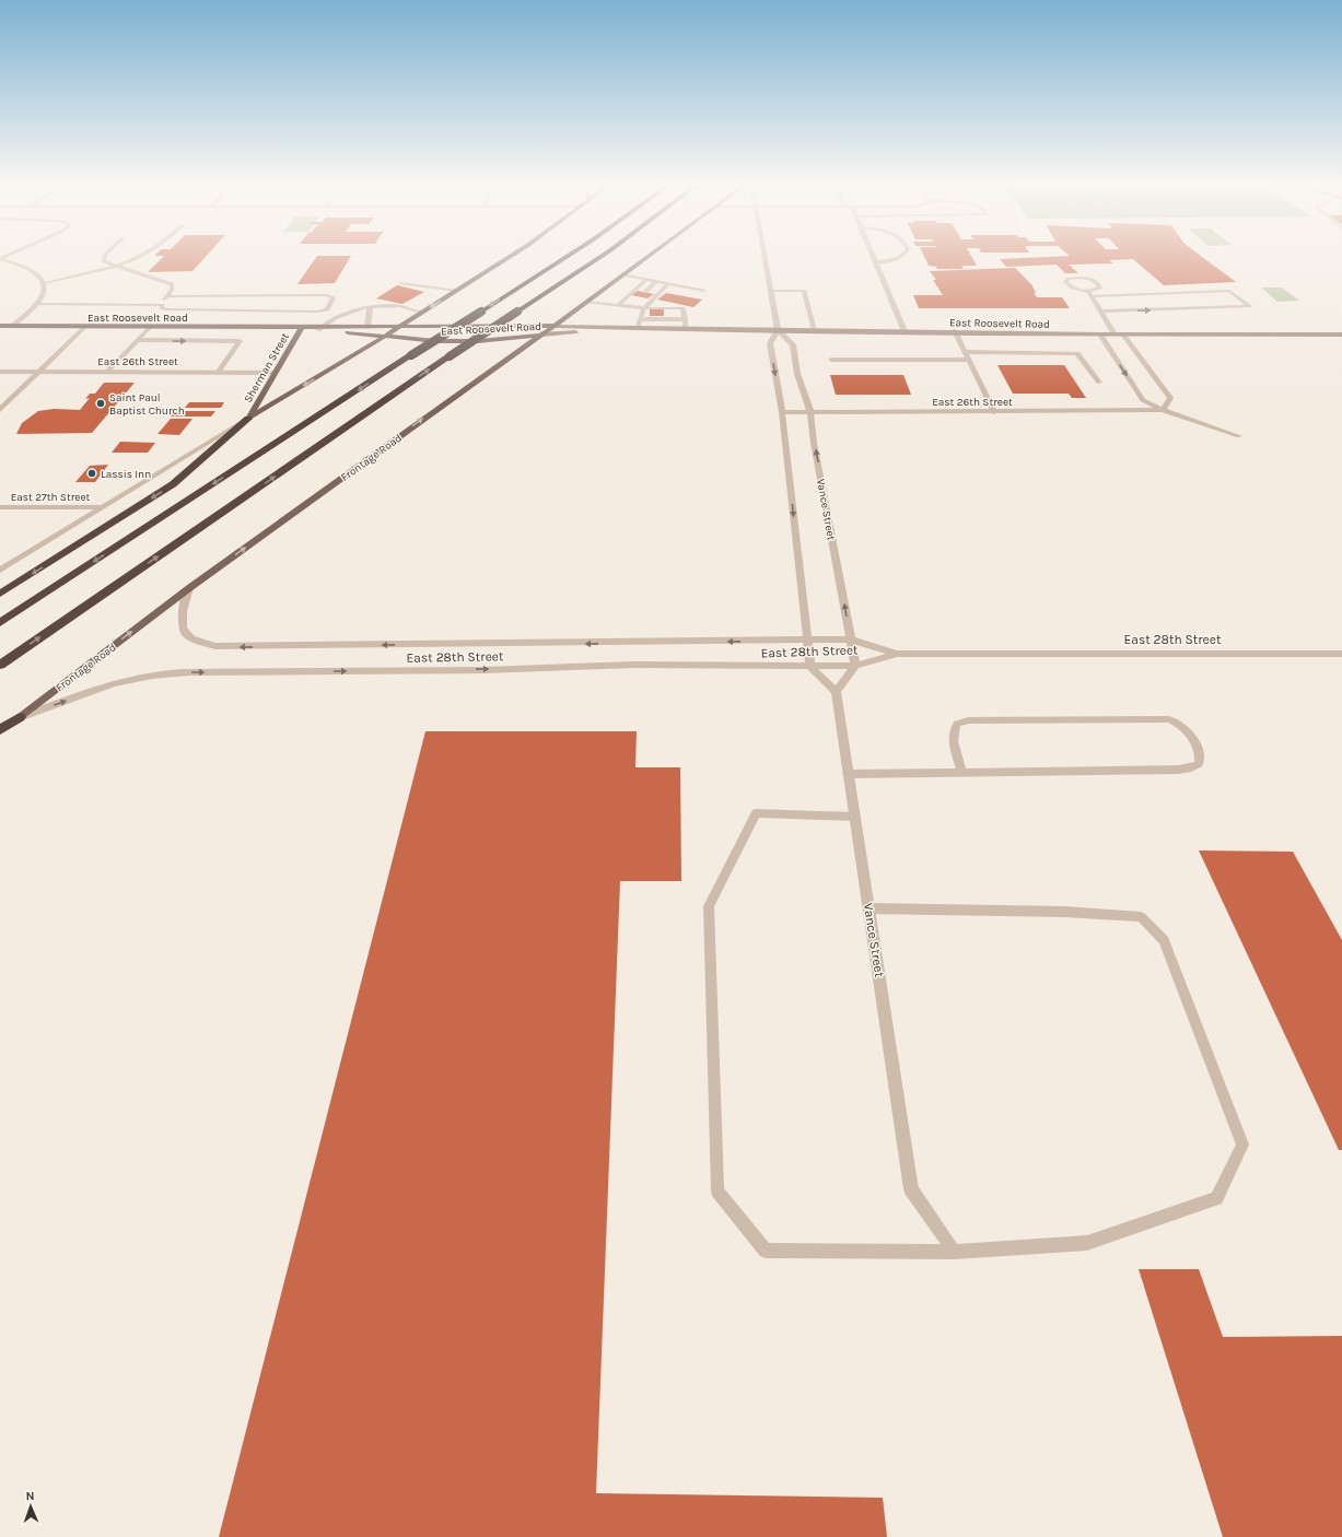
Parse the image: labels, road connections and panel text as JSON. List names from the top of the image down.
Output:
{
  "streets": {
    "main road": ["East Roosevelt Road", "Sherman Street", "Frontage Road"],
    "street": [
      "East 26th Street",
      "East 27th Street",
      "Vance Street",
      "East 28th Street"
    ]
  },
  "crossings": [
    ["East Roosevelt Road", "Sherman Street"],
    ["East Roosevelt Road", "Frontage Road"],
    ["East Roosevelt Road", "Vance Street"],
    ["East 26th Street", "Sherman Street"],
    ["East 26th Street", "Vance Street"],
    ["Frontage Road", "East 28th Street"],
    ["Vance Street", "East 28th Street"]
  ],
  "places": ["Saint Paul Baptist Church", "Lassis Inn"],
  "north": "top"
}
